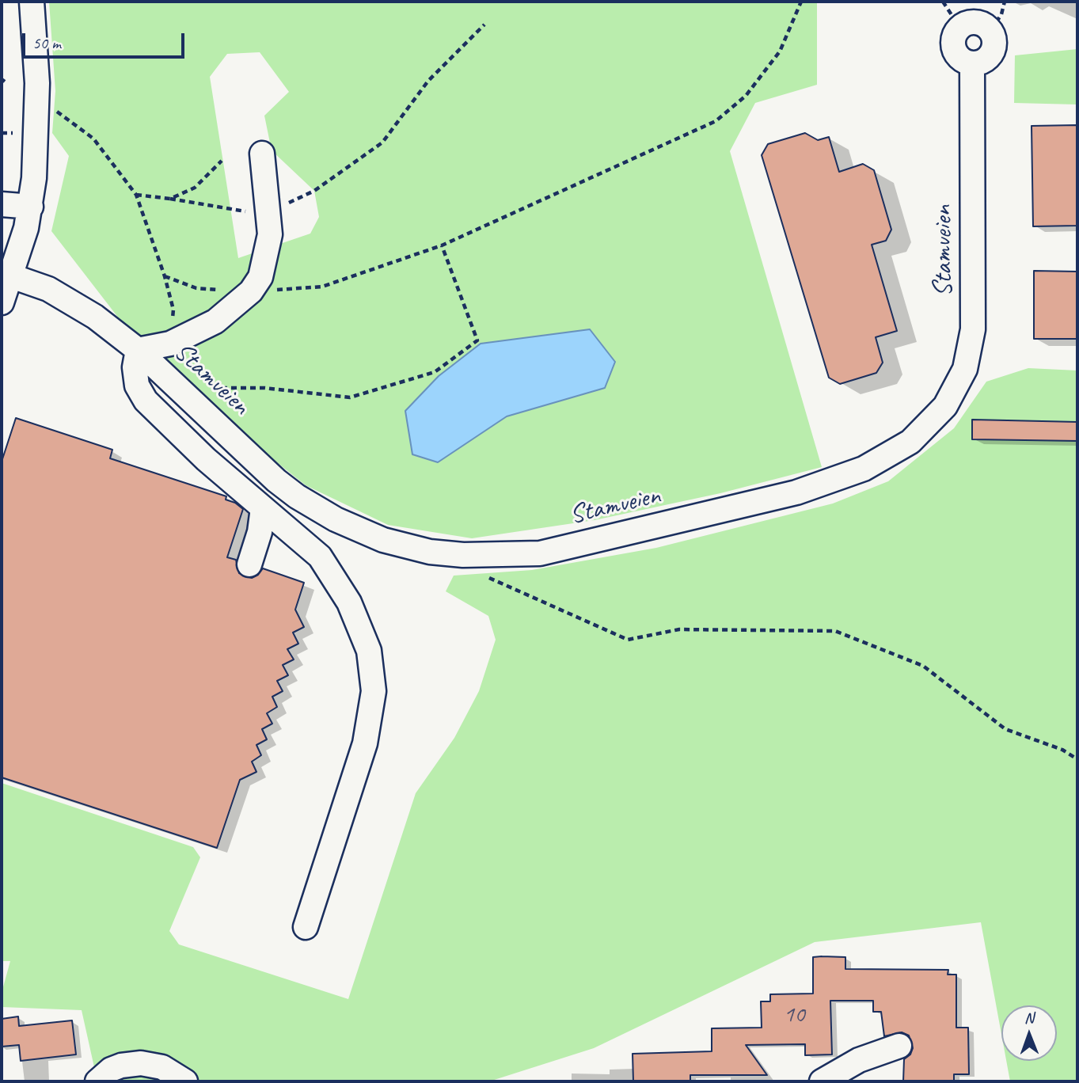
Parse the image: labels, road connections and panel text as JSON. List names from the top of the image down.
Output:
{
  "streets": {
    "street": ["Stamveien"]
  },
  "house_numbers": ["10"],
  "scale_bar": "50 m",
  "north": "top"
}
